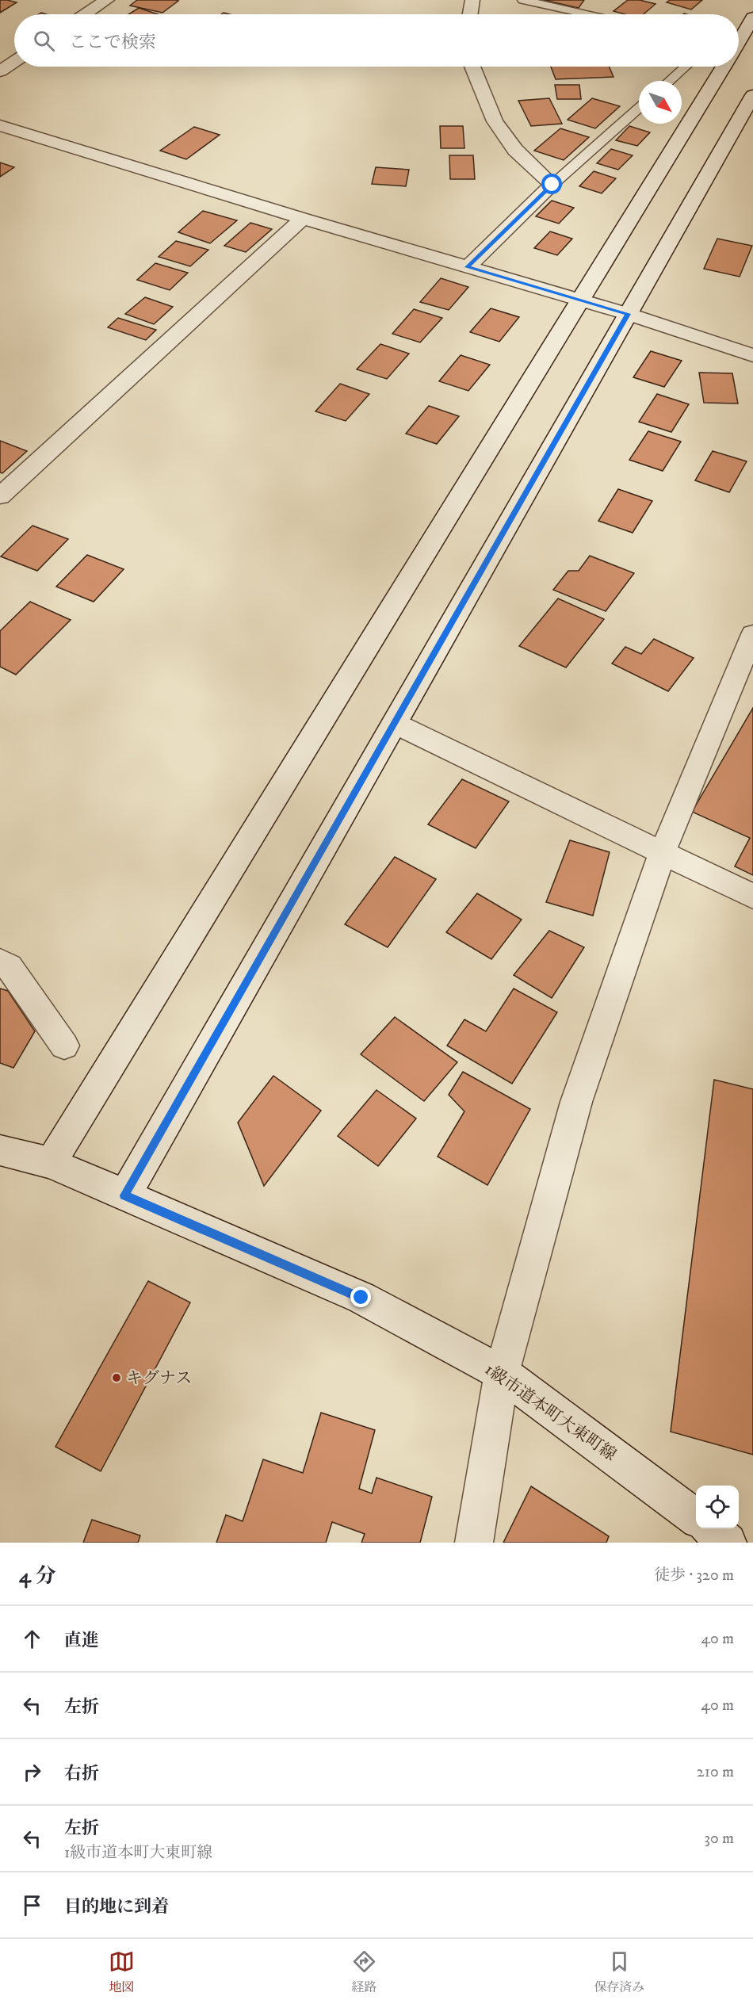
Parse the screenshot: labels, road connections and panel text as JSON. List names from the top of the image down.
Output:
{
  "streets": {
    "street": ["1級市道本町大東町線"]
  },
  "places": ["キグナス"],
  "north": "bottom right",
  "page": {
    "search": "ここで検索",
    "heading": ["4 分", "徒歩 · 320 m"],
    "list": [
      ["直進", "40 m"],
      ["左折", "40 m"],
      ["右折", "210 m"],
      ["左折", "1級市道本町大東町線", "30 m"],
      "目的地に到着"
    ],
    "nav": ["地図", "経路", "保存済み"]
  }
}
